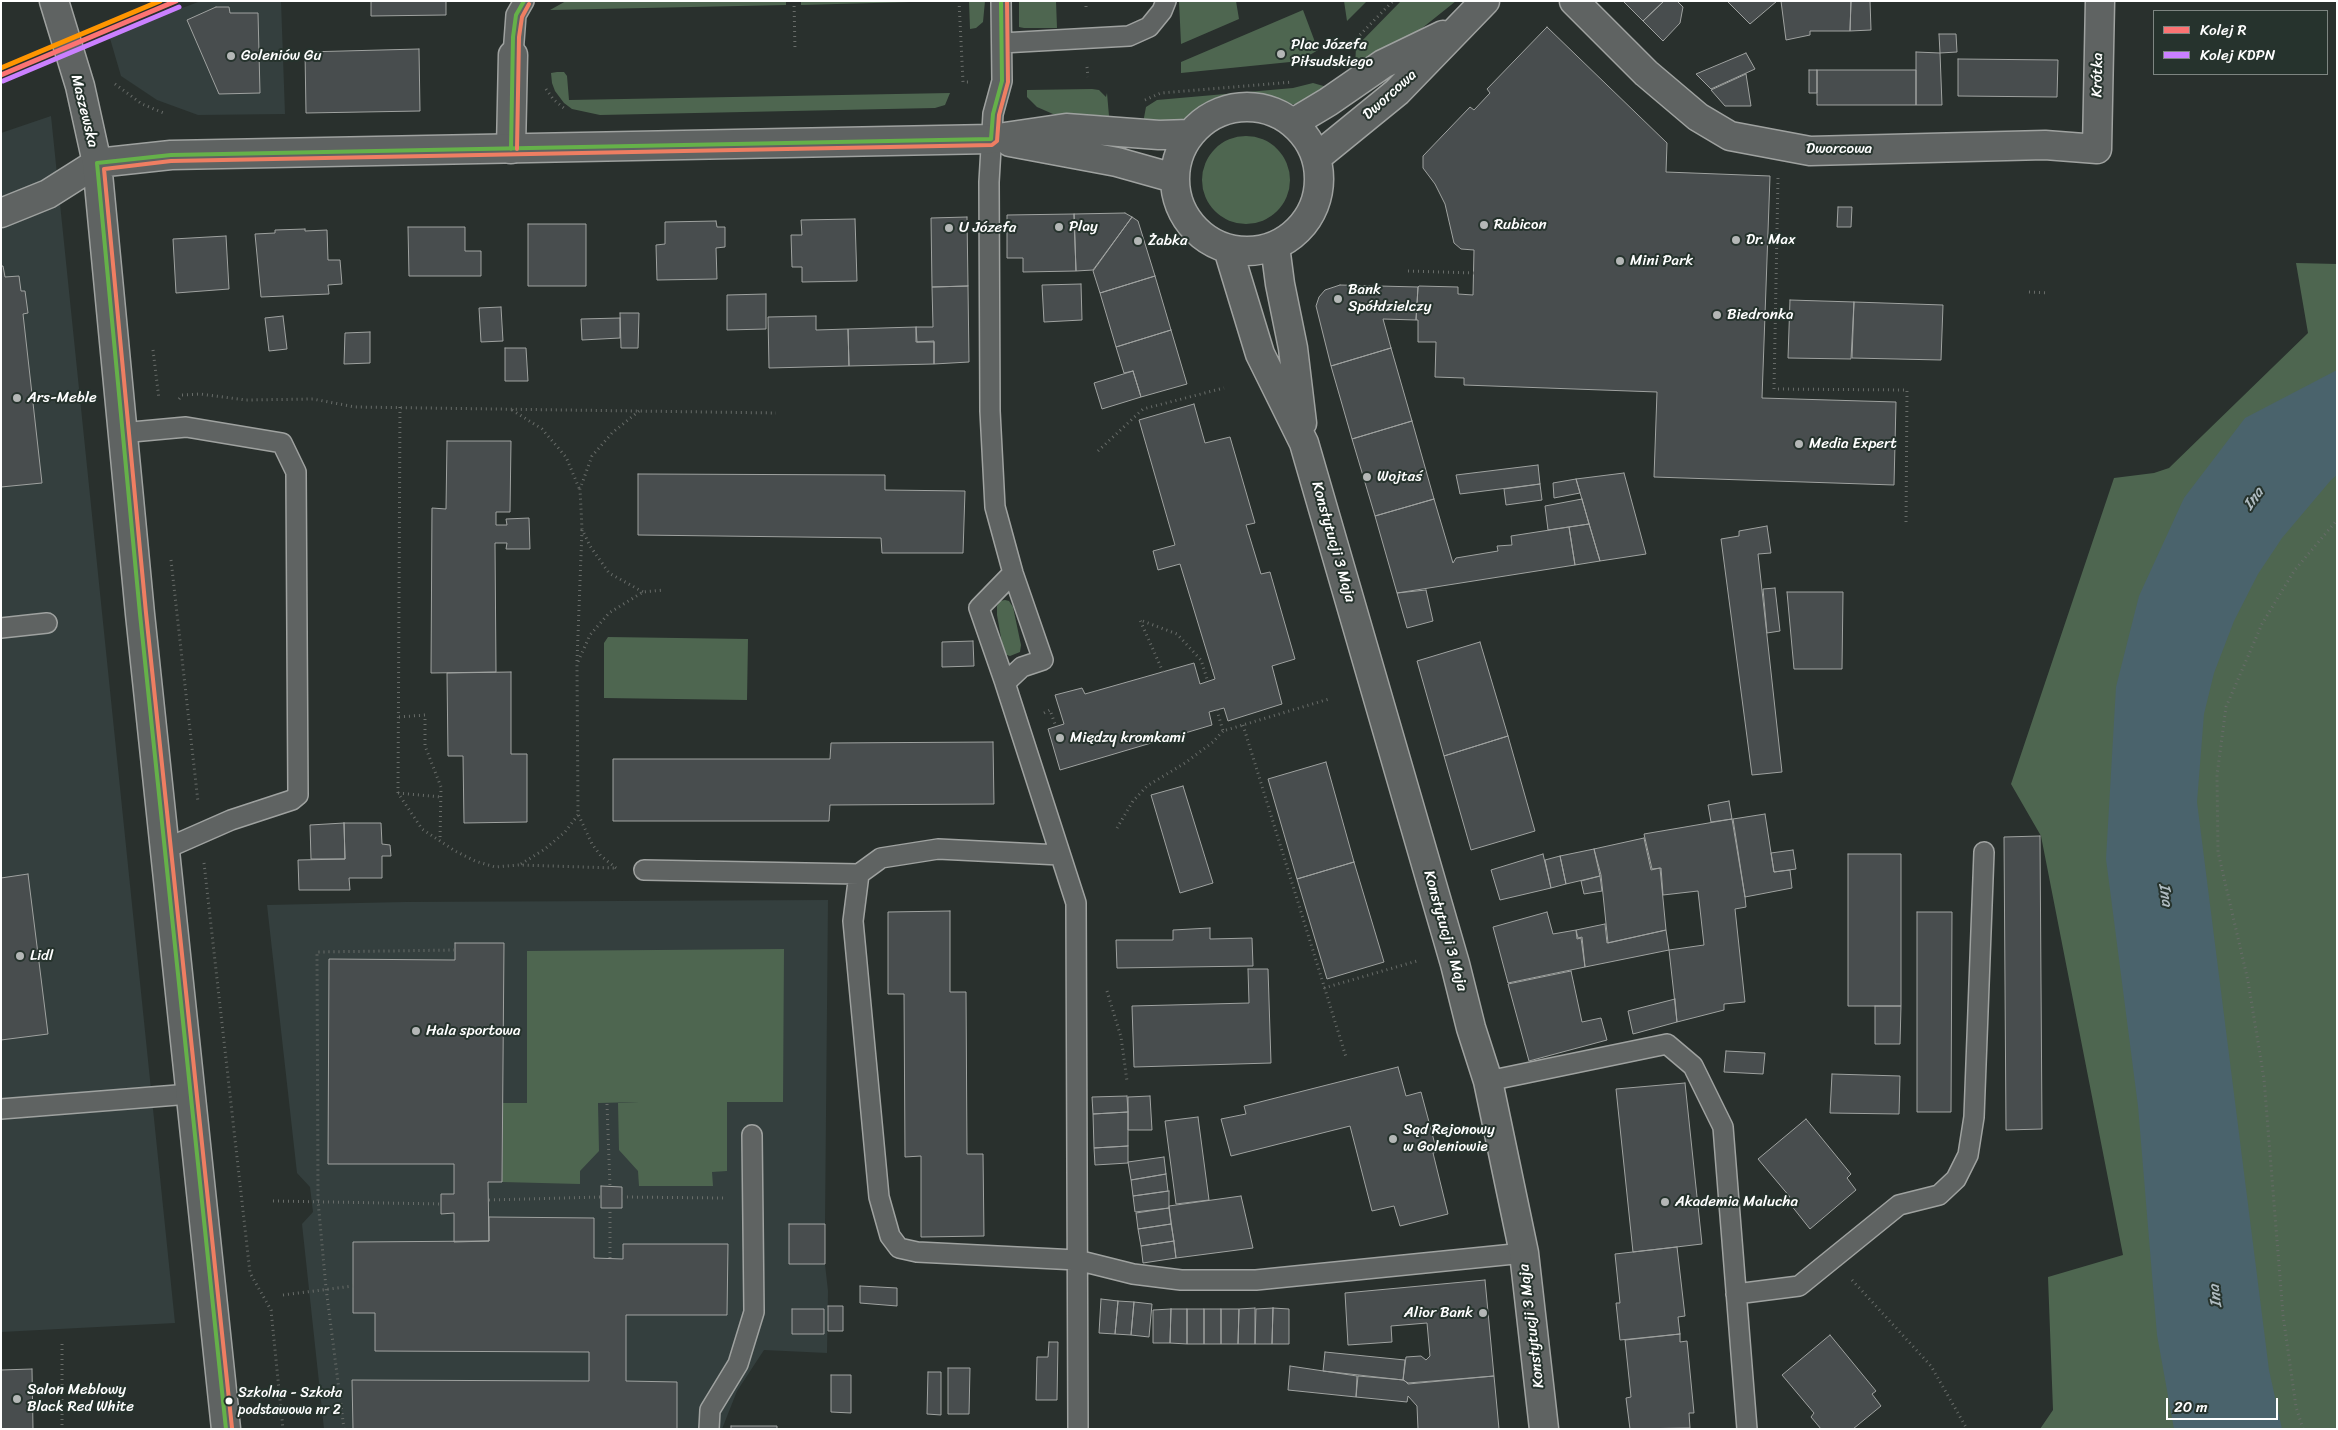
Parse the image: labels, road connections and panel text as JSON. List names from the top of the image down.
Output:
{
  "streets": {
    "street": [
      "Krótka",
      "Dworcowa",
      "Maszewska",
      "Konstytucji 3 Maja"
    ]
  },
  "crossings": [
    ["Krótka", "Dworcowa"],
    ["Dworcowa", "Konstytucji 3 Maja"]
  ],
  "water": ["Ina"],
  "places": [
    "Plac Józefa Piłsudskiego",
    "Goleniów Gu",
    "Rubicon",
    "Play",
    "U Józefa",
    "Dr. Max",
    "Żabka",
    "Mini Park",
    "Bank Spółdzielczy",
    "Biedronka",
    "Ars-Meble",
    "Media Expert",
    "Wojtaś",
    "Między kromkami",
    "Lidl",
    "Hala sportowa",
    "Sąd Rejonowy w Goleniowie",
    "Akademia Malucha",
    "Alior Bank",
    "Salon Meblowy Black Red White",
    "Szkolna - Szkoła podstawowa nr 2"
  ],
  "lines": ["rail line R", "rail line KDPN"],
  "legend": ["Kolej R", "Kolej KDPN"],
  "scale_bar": "20 m"
}
